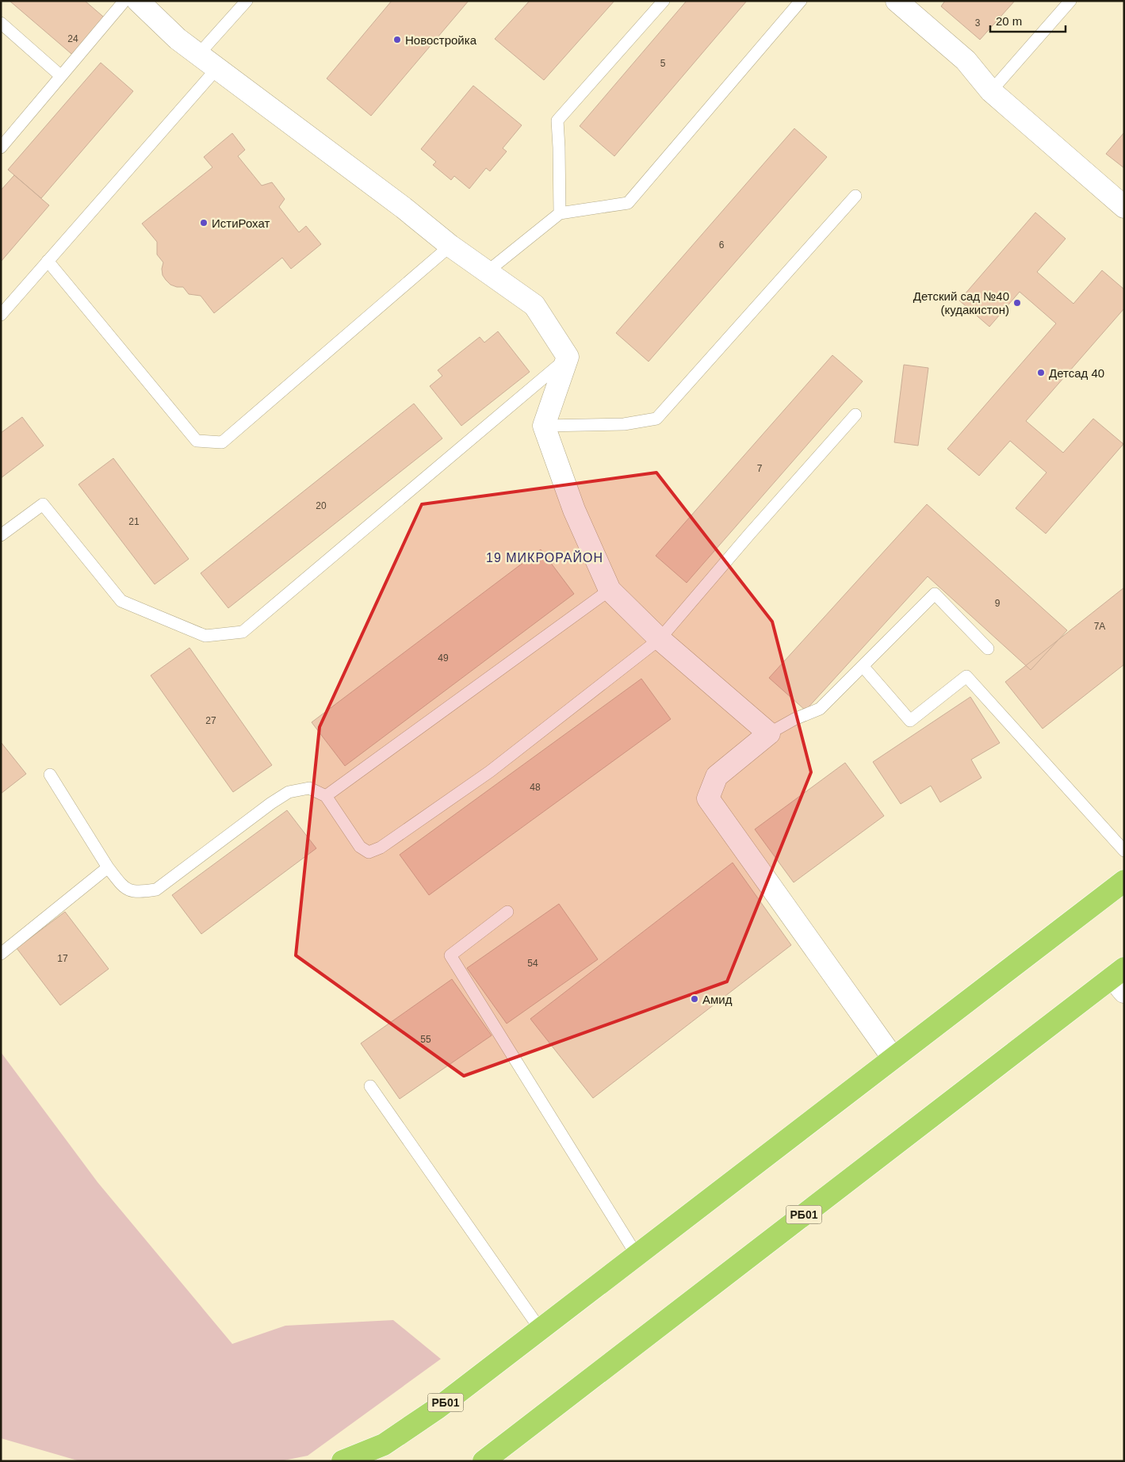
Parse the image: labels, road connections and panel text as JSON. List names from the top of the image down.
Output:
{
  "streets": {
    "highway": ["РБ01"]
  },
  "districts": ["19 МИКРОРАЙОН"],
  "places": [
    "Новостройка",
    "ИстиРохат",
    "Детский сад №40 (кудакистон)",
    "Детсад 40",
    "Амид"
  ],
  "house_numbers": [
    "3",
    "24",
    "5",
    "6",
    "7",
    "20",
    "21",
    "9",
    "7А",
    "49",
    "27",
    "48",
    "17",
    "54",
    "55"
  ],
  "scale_bar": "20 m"
}
